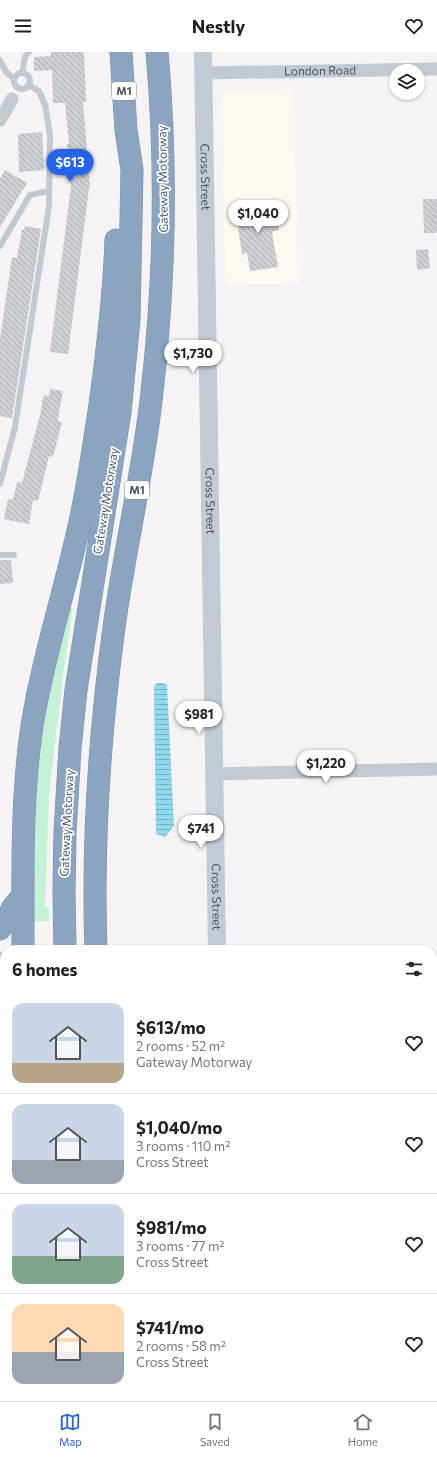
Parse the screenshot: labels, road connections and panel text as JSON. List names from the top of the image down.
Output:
{
  "streets": {
    "highway": ["M1", "Gateway Motorway"],
    "main road": ["Cross Street"],
    "street": ["London Road"]
  },
  "crossings": [
    ["London Road", "Cross Street"]
  ],
  "page": {
    "header": "Nestly",
    "price": [
      "$613",
      "$1,040",
      "$1,730",
      "$981",
      "$1,220",
      "$741"
    ],
    "heading": "6 homes",
    "list": [
      {
        "name": "$613/mo",
        "note": "2 rooms · 52 m² · Gateway Motorway"
      },
      {
        "name": "$1,040/mo",
        "note": "3 rooms · 110 m² · Cross Street"
      },
      {
        "name": "$981/mo",
        "note": "3 rooms · 77 m² · Cross Street"
      },
      {
        "name": "$741/mo",
        "note": "2 rooms · 58 m² · Cross Street"
      }
    ],
    "tabs": ["Map", "Saved", "Home"]
  }
}
